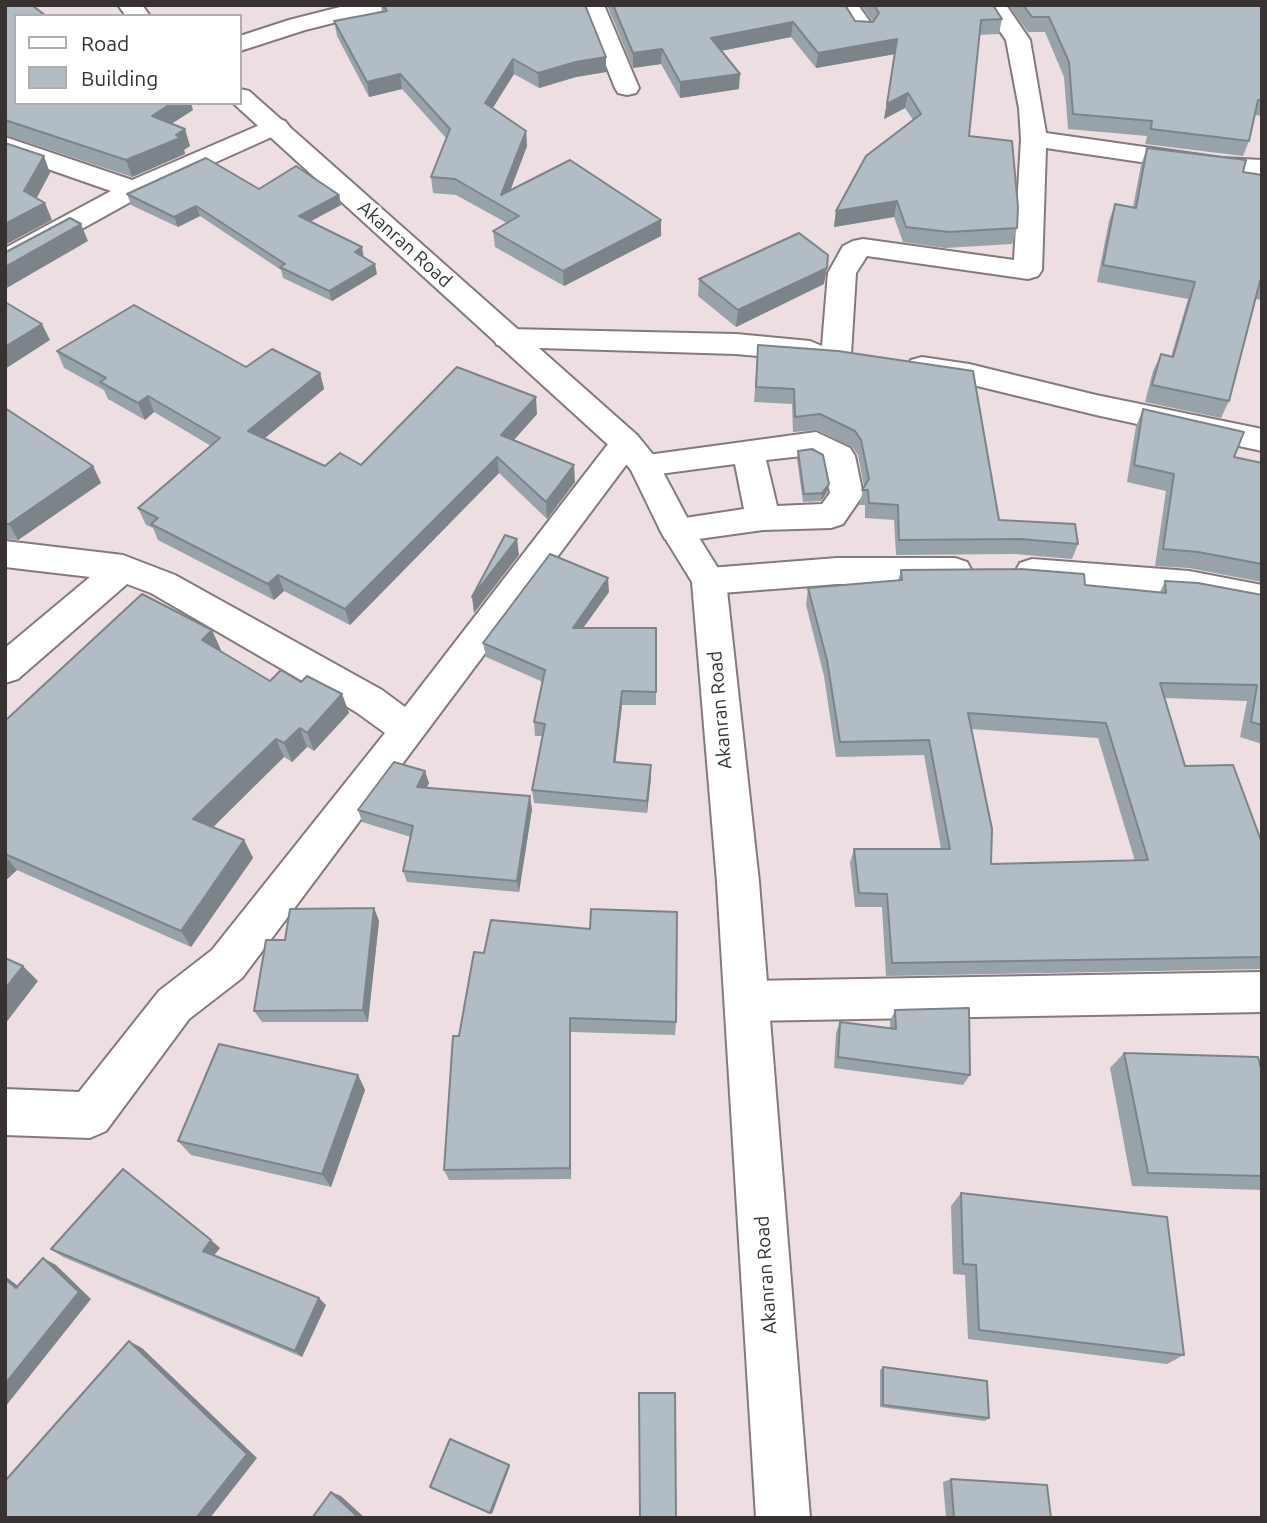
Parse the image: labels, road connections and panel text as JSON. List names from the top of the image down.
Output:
{
  "streets": {
    "street": ["Akanran Road"]
  },
  "legend": ["Road", "Building"]
}
